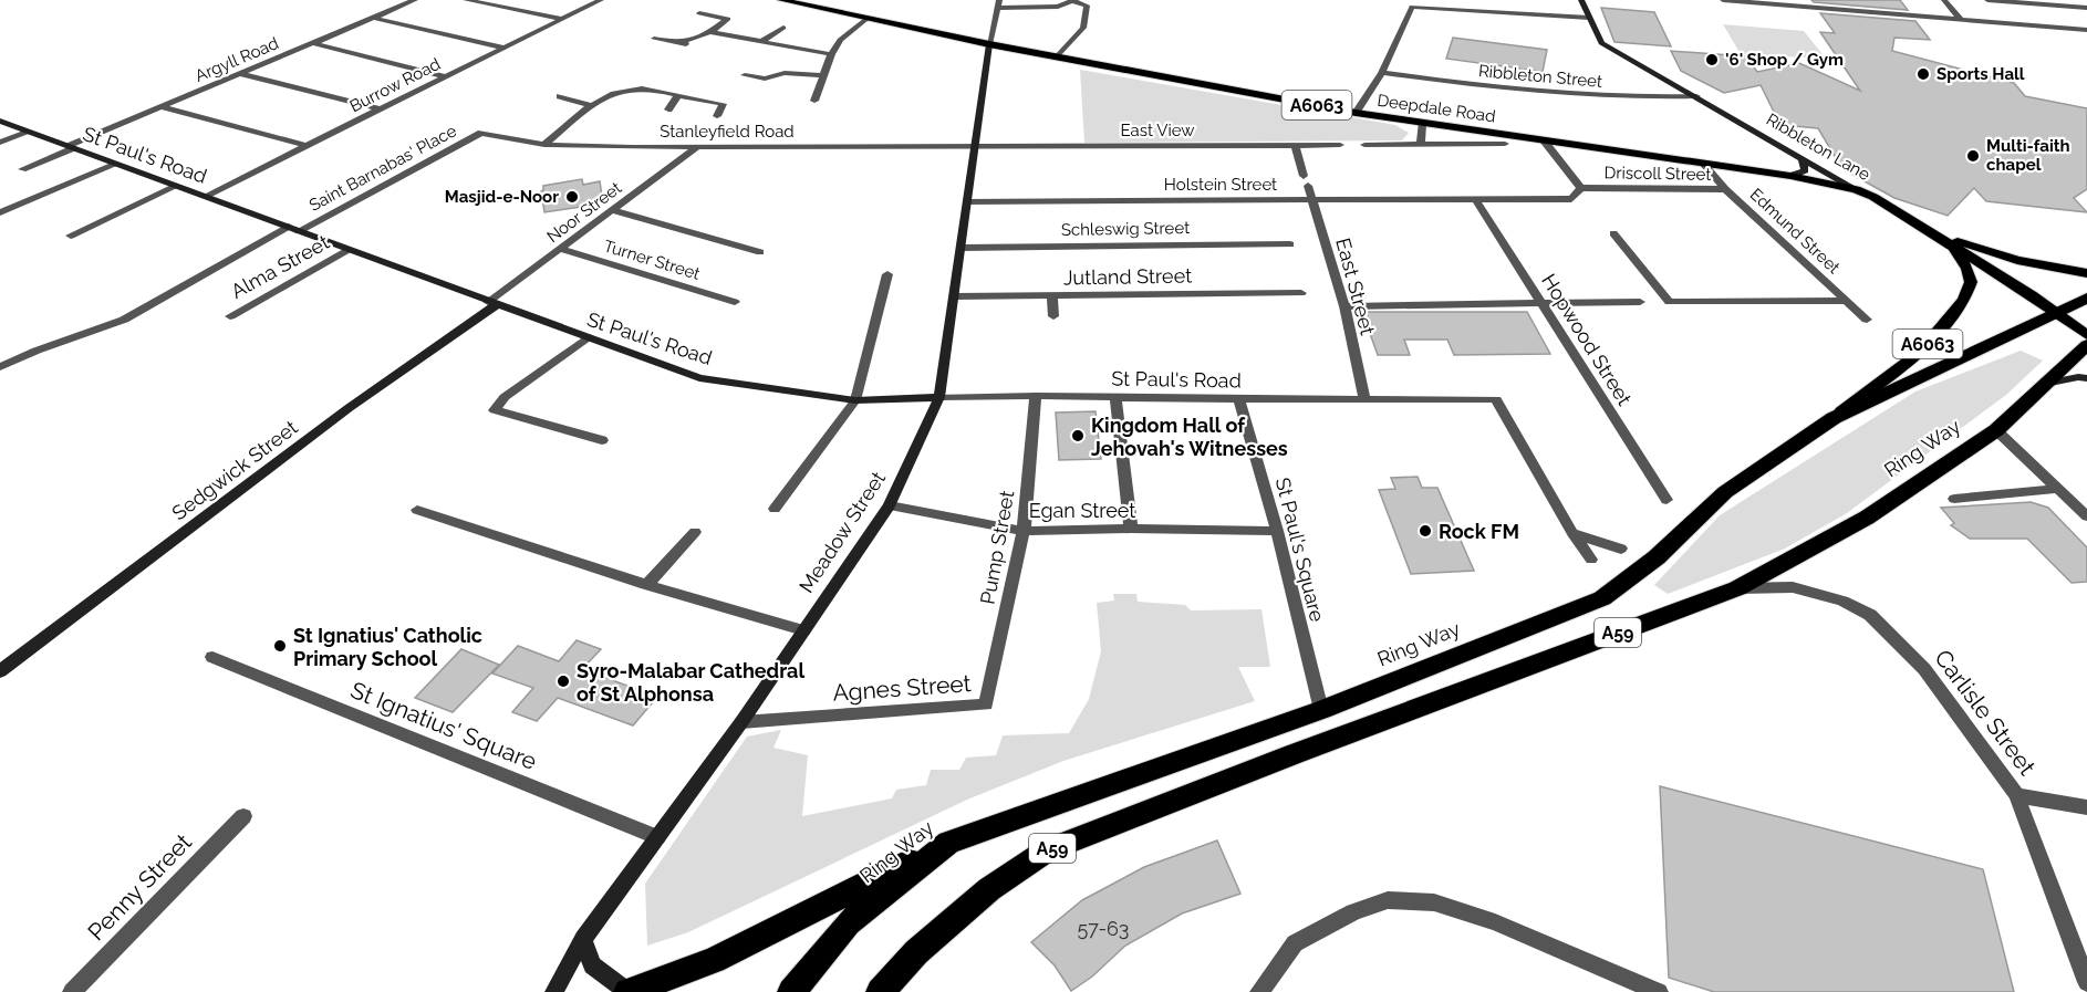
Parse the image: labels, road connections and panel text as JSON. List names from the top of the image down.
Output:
{
  "streets": {
    "highway": ["Ring Way", "A59"],
    "main road": ["A6063", "Deepdale Road", "Ribbleton Lane"],
    "street": [
      "Argyll Road",
      "Ribbleton Street",
      "Burrow Road",
      "East View",
      "Stanleyfield Road",
      "St Paul's Road",
      "Saint Barnabas' Place",
      "Driscoll Street",
      "Holstein Street",
      "Noor Street",
      "Schleswig Street",
      "Edmund Street",
      "Turner Street",
      "Alma Street",
      "Jutland Street",
      "East Street",
      "Hopwood Street",
      "Sedgwick Street",
      "Egan Street",
      "Meadow Street",
      "Pump Street",
      "St Paul's Square",
      "Agnes Street",
      "Carlisle Street",
      "St Ignatius' Square",
      "Penny Street"
    ]
  },
  "crossings": [
    ["Argyll Road", "St Paul's Road"],
    ["Ribbleton Street", "Ribbleton Lane"],
    ["Burrow Road", "St Paul's Road"],
    ["A6063", "Ribbleton Lane"],
    ["A6063", "Ring Way"],
    ["Deepdale Road", "Ribbleton Lane"],
    ["Deepdale Road", "Edmund Street"],
    ["Deepdale Road", "Meadow Street"],
    ["East View", "Stanleyfield Road"],
    ["East View", "East Street"],
    ["East View", "Meadow Street"],
    ["Stanleyfield Road", "Saint Barnabas' Place"],
    ["Stanleyfield Road", "Noor Street"],
    ["Stanleyfield Road", "Meadow Street"],
    ["Ribbleton Lane", "Ring Way"],
    ["Ribbleton Lane", "A59"],
    ["St Paul's Road", "Saint Barnabas' Place"],
    ["St Paul's Road", "Noor Street"],
    ["St Paul's Road", "Alma Street"],
    ["St Paul's Road", "East Street"],
    ["St Paul's Road", "Sedgwick Street"],
    ["St Paul's Road", "Meadow Street"],
    ["St Paul's Road", "Pump Street"],
    ["St Paul's Road", "St Paul's Square"],
    ["Driscoll Street", "Holstein Street"],
    ["Driscoll Street", "Edmund Street"],
    ["Driscoll Street", "Hopwood Street"],
    ["Holstein Street", "East Street"],
    ["Holstein Street", "Hopwood Street"],
    ["Holstein Street", "Meadow Street"],
    ["Noor Street", "Turner Street"],
    ["Noor Street", "Sedgwick Street"],
    ["Schleswig Street", "Meadow Street"],
    ["Jutland Street", "Meadow Street"],
    ["Ring Way", "St Paul's Square"],
    ["Ring Way", "A59"],
    ["Ring Way", "Carlisle Street"],
    ["Egan Street", "Meadow Street"],
    ["Egan Street", "Pump Street"],
    ["Egan Street", "St Paul's Square"],
    ["Meadow Street", "Agnes Street"],
    ["Meadow Street", "St Ignatius' Square"],
    ["Pump Street", "Agnes Street"]
  ],
  "places": [
    "'6' Shop / Gym",
    "Sports Hall",
    "Multi-faith chapel",
    "Masjid-e-Noor",
    "Kingdom Hall of Jehovah's Witnesses",
    "Rock FM",
    "St Ignatius' Catholic Primary School",
    "Syro-Malabar Cathedral of St Alphonsa"
  ],
  "house_numbers": ["57-63"]
}
